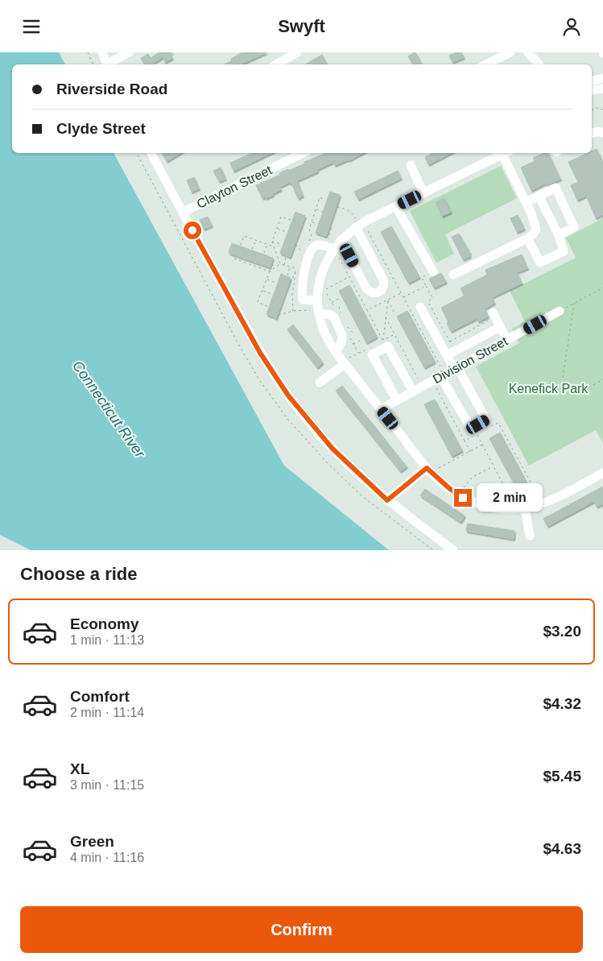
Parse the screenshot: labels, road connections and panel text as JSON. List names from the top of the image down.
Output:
{
  "streets": {
    "street": ["Clayton Street", "Division Street"]
  },
  "water": ["Connecticut River"],
  "parks": ["Kenefick Park"],
  "page": {
    "header": "Swyft",
    "banner": ["Riverside Road", "Clyde Street"],
    "bubble": "2 min",
    "heading": "Choose a ride",
    "list": [
      {
        "name": "Economy",
        "note": "1 min · 11:13",
        "value": "$3.20"
      },
      {
        "name": "Comfort",
        "note": "2 min · 11:14",
        "value": "$4.32"
      },
      {
        "name": "XL",
        "note": "3 min · 11:15",
        "value": "$5.45"
      },
      {
        "name": "Green",
        "note": "4 min · 11:16",
        "value": "$4.63"
      }
    ],
    "buttons": "Confirm"
  }
}
